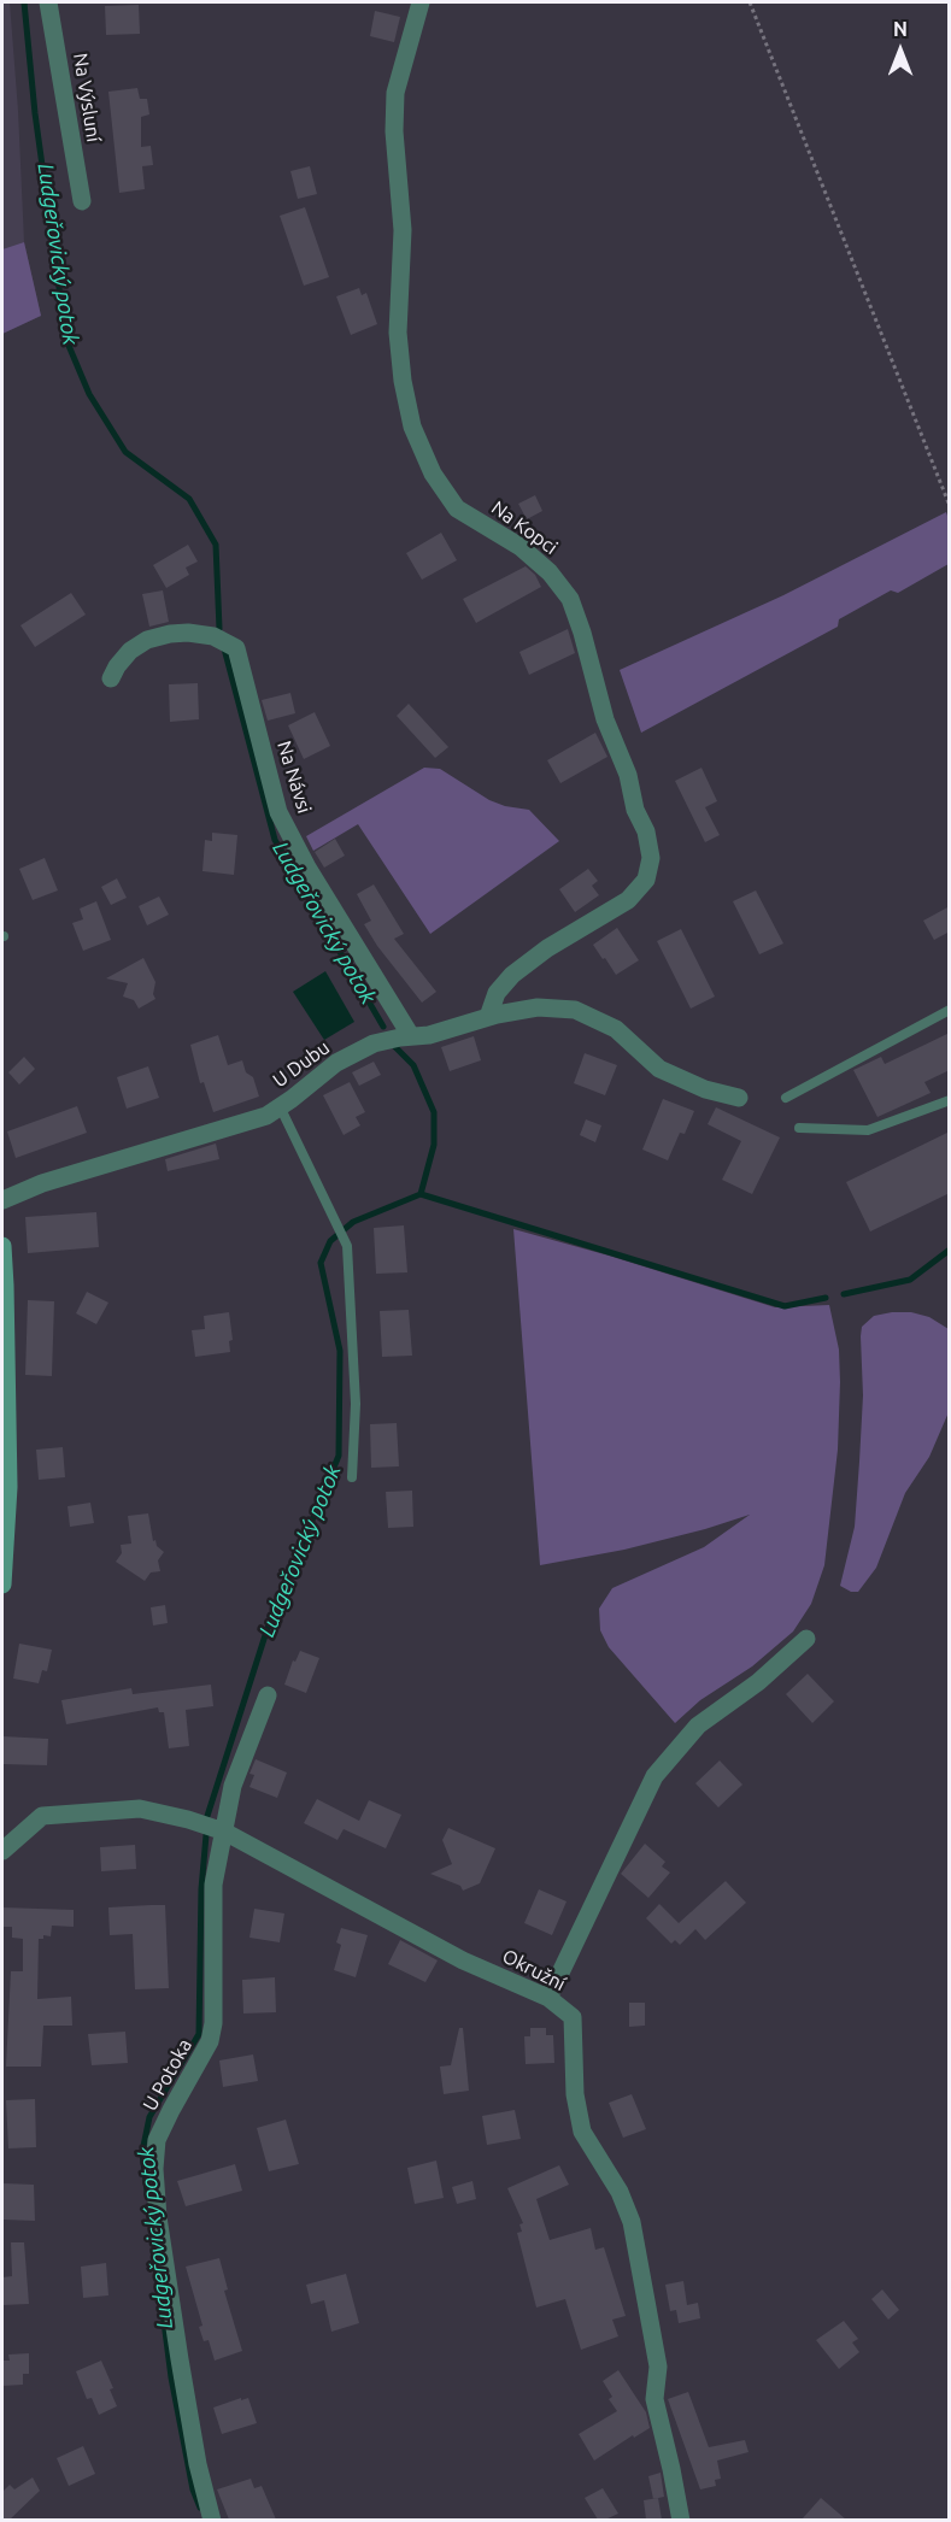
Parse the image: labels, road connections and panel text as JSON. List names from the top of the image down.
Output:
{
  "streets": {
    "street": [
      "Na Výsluní",
      "Na Kopci",
      "Na Návsi",
      "U Dubu",
      "Okružní",
      "U Potoka"
    ]
  },
  "crossings": [
    ["Na Kopci", "U Dubu"],
    ["Na Návsi", "U Dubu"],
    ["Okružní", "U Potoka"]
  ],
  "water": ["Ludgeřovický potok"],
  "north": "top"
}
